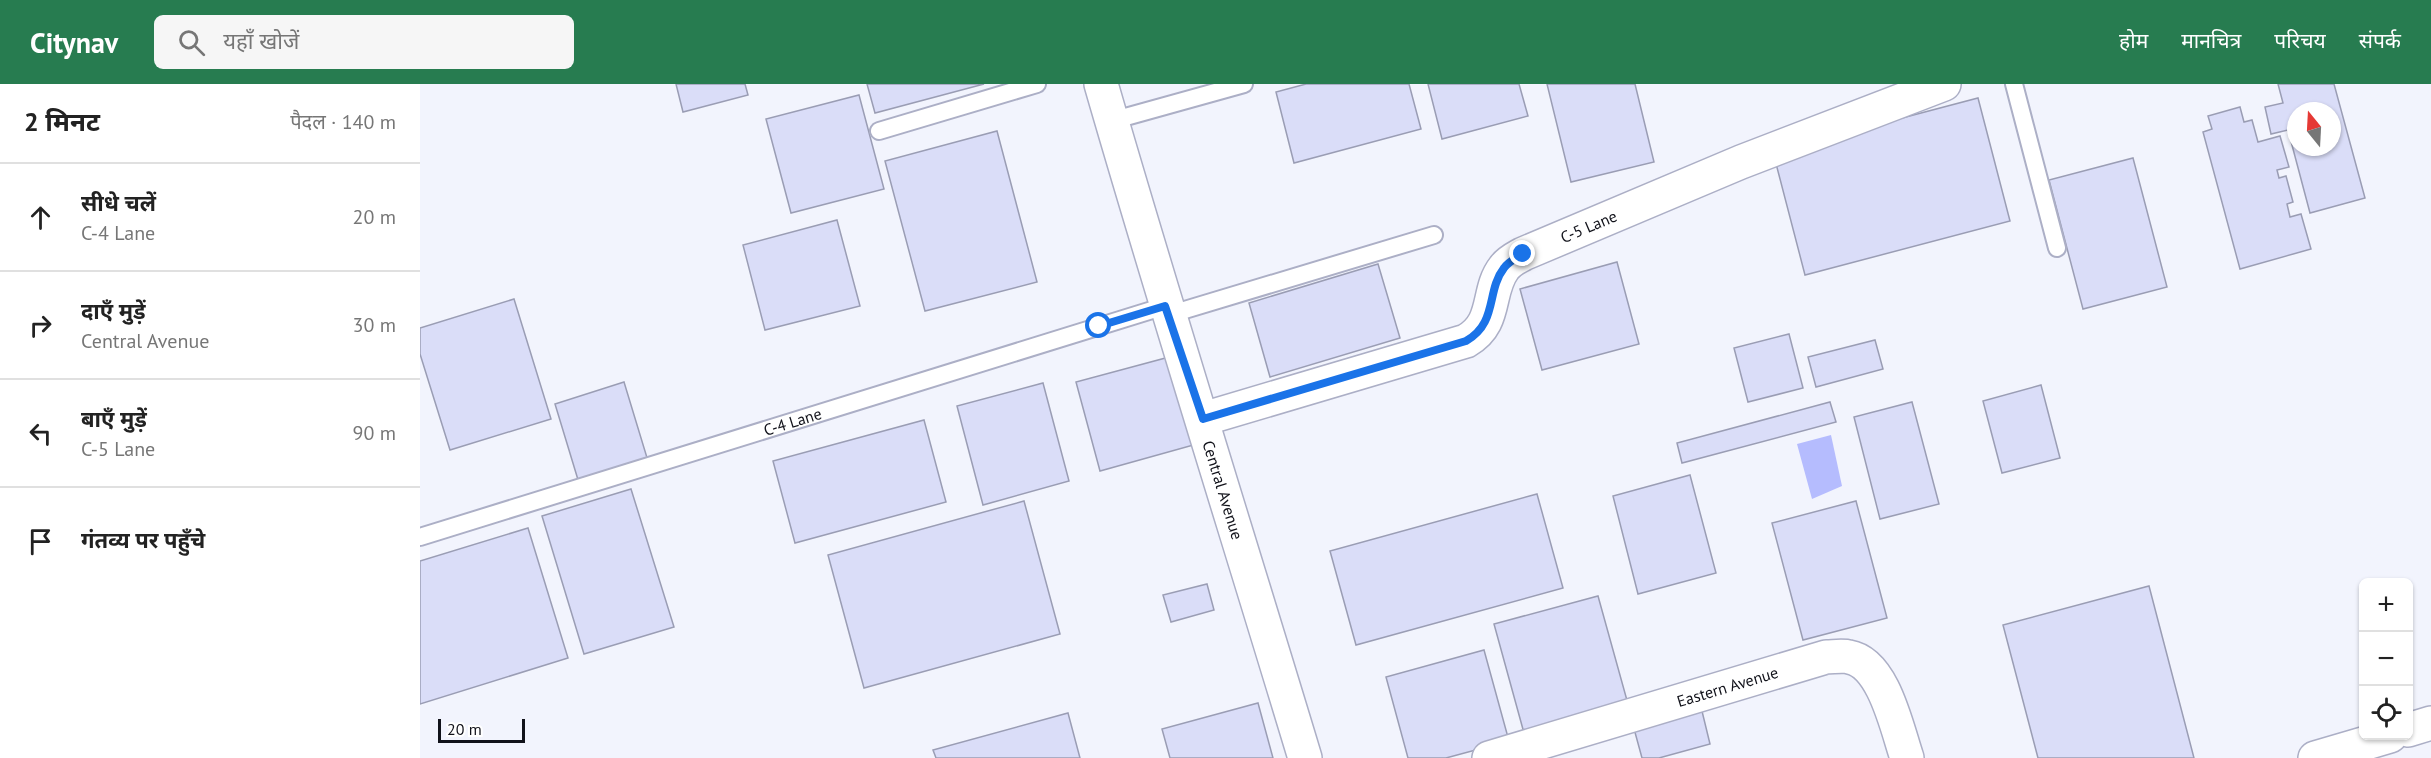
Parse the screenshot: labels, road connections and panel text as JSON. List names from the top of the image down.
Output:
{
  "streets": {
    "street": ["C-5 Lane", "Central Avenue", "Eastern Avenue"],
    "lane": ["C-4 Lane"]
  },
  "crossings": [
    ["C-5 Lane", "Central Avenue"],
    ["C-4 Lane", "Central Avenue"]
  ],
  "scale_bar": "20 m",
  "north": "top",
  "page": {
    "header": "Citynav",
    "search": "यहाँ खोजें",
    "nav": [
      "होम",
      "मानचित्र",
      "परिचय",
      "संपर्क"
    ],
    "heading": ["2 मिनट", "पैदल · 140 m"],
    "list": [
      ["सीधे चलें", "C-4 Lane", "20 m"],
      ["दाएँ मुड़ें", "Central Avenue", "30 m"],
      ["बाएँ मुड़ें", "C-5 Lane", "90 m"],
      "गंतव्य पर पहुँचे"
    ],
    "map_buttons": ["+", "−"],
    "scale": "20 m"
  }
}
